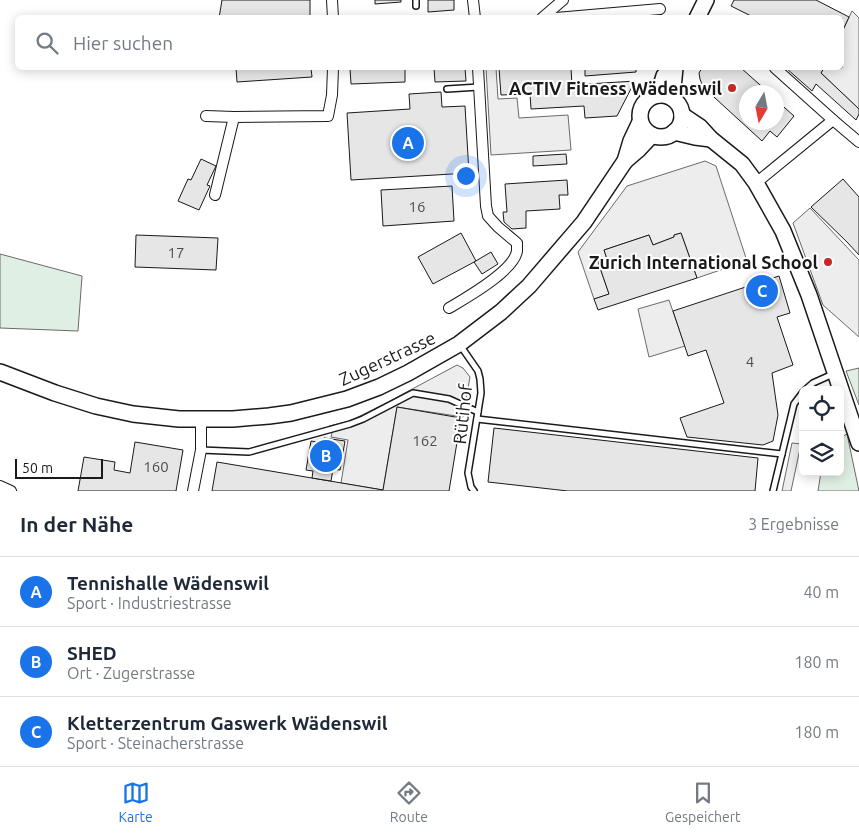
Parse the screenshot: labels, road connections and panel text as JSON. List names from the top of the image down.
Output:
{
  "streets": {
    "main road": ["Zugerstrasse"],
    "lane": ["Rütihof"]
  },
  "crossings": [
    ["Zugerstrasse", "Rütihof"]
  ],
  "places": ["ACTIV Fitness Wädenswil", "Zurich International School"],
  "house_numbers": [
    "16",
    "17",
    "4",
    "162",
    "160"
  ],
  "scale_bar": "50 m",
  "north": "bottom",
  "page": {
    "search": "Hier suchen",
    "pins": ["A", "C", "B"],
    "scale": "50 m",
    "heading": ["In der Nähe", "3 Ergebnisse"],
    "list": [
      {
        "mark": "A",
        "name": "Tennishalle Wädenswil",
        "note": "Sport · Industriestrasse",
        "value": "40 m"
      },
      {
        "mark": "B",
        "name": "SHED",
        "note": "Ort · Zugerstrasse",
        "value": "180 m"
      },
      {
        "mark": "C",
        "name": "Kletterzentrum Gaswerk Wädenswil",
        "note": "Sport · Steinacherstrasse",
        "value": "180 m"
      }
    ],
    "nav": ["Karte", "Route", "Gespeichert"]
  }
}
